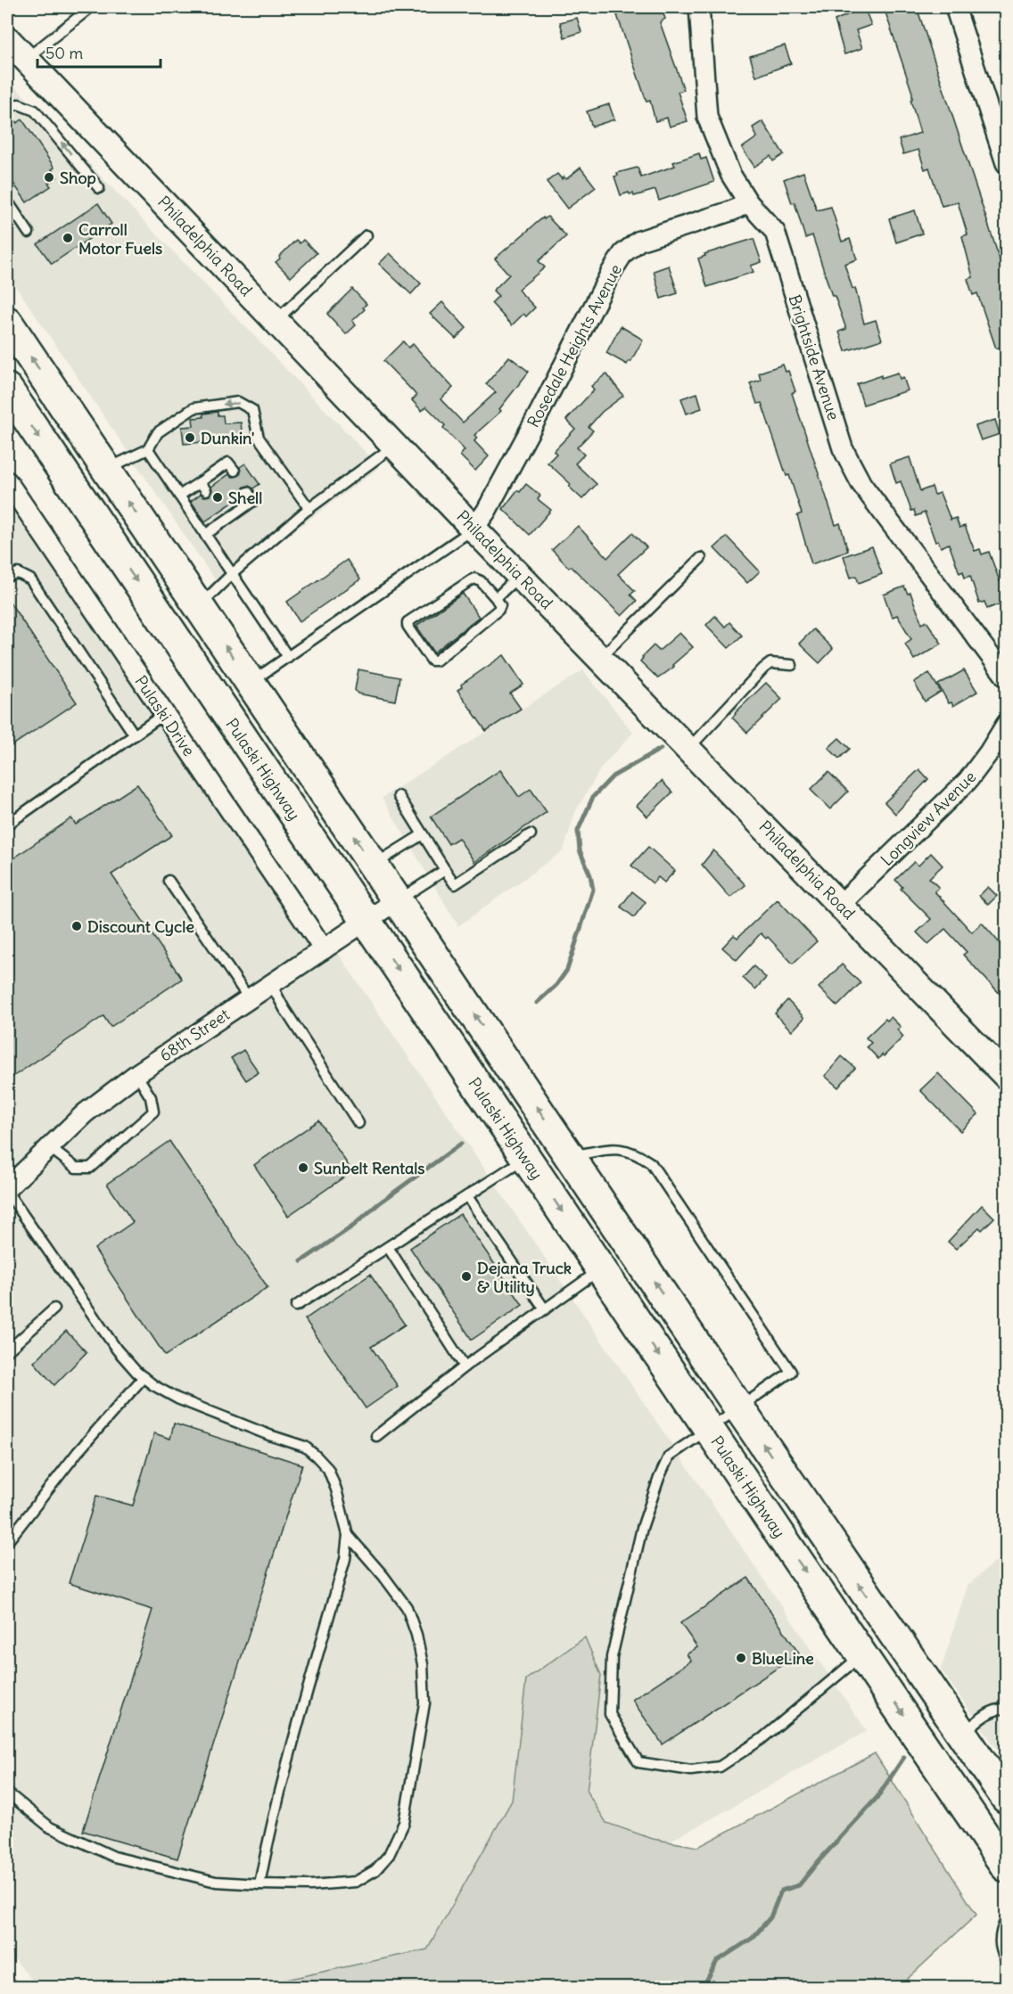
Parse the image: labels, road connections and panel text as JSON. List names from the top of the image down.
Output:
{
  "streets": {
    "highway": ["Pulaski Highway"],
    "main road": ["Philadelphia Road"],
    "street": [
      "Rosedale Heights Avenue",
      "Brightside Avenue",
      "Pulaski Drive",
      "Longview Avenue",
      "68th Street"
    ]
  },
  "crossings": [
    ["Philadelphia Road", "Rosedale Heights Avenue"],
    ["Philadelphia Road", "Longview Avenue"],
    ["Rosedale Heights Avenue", "Brightside Avenue"],
    ["Pulaski Drive", "68th Street"],
    ["Pulaski Highway", "68th Street"]
  ],
  "places": [
    "Shop",
    "Carroll Motor Fuels",
    "Dunkin'",
    "Shell",
    "Discount Cycle",
    "Sunbelt Rentals",
    "Dejana Truck & Utility",
    "BlueLine"
  ],
  "scale_bar": "50 m"
}
